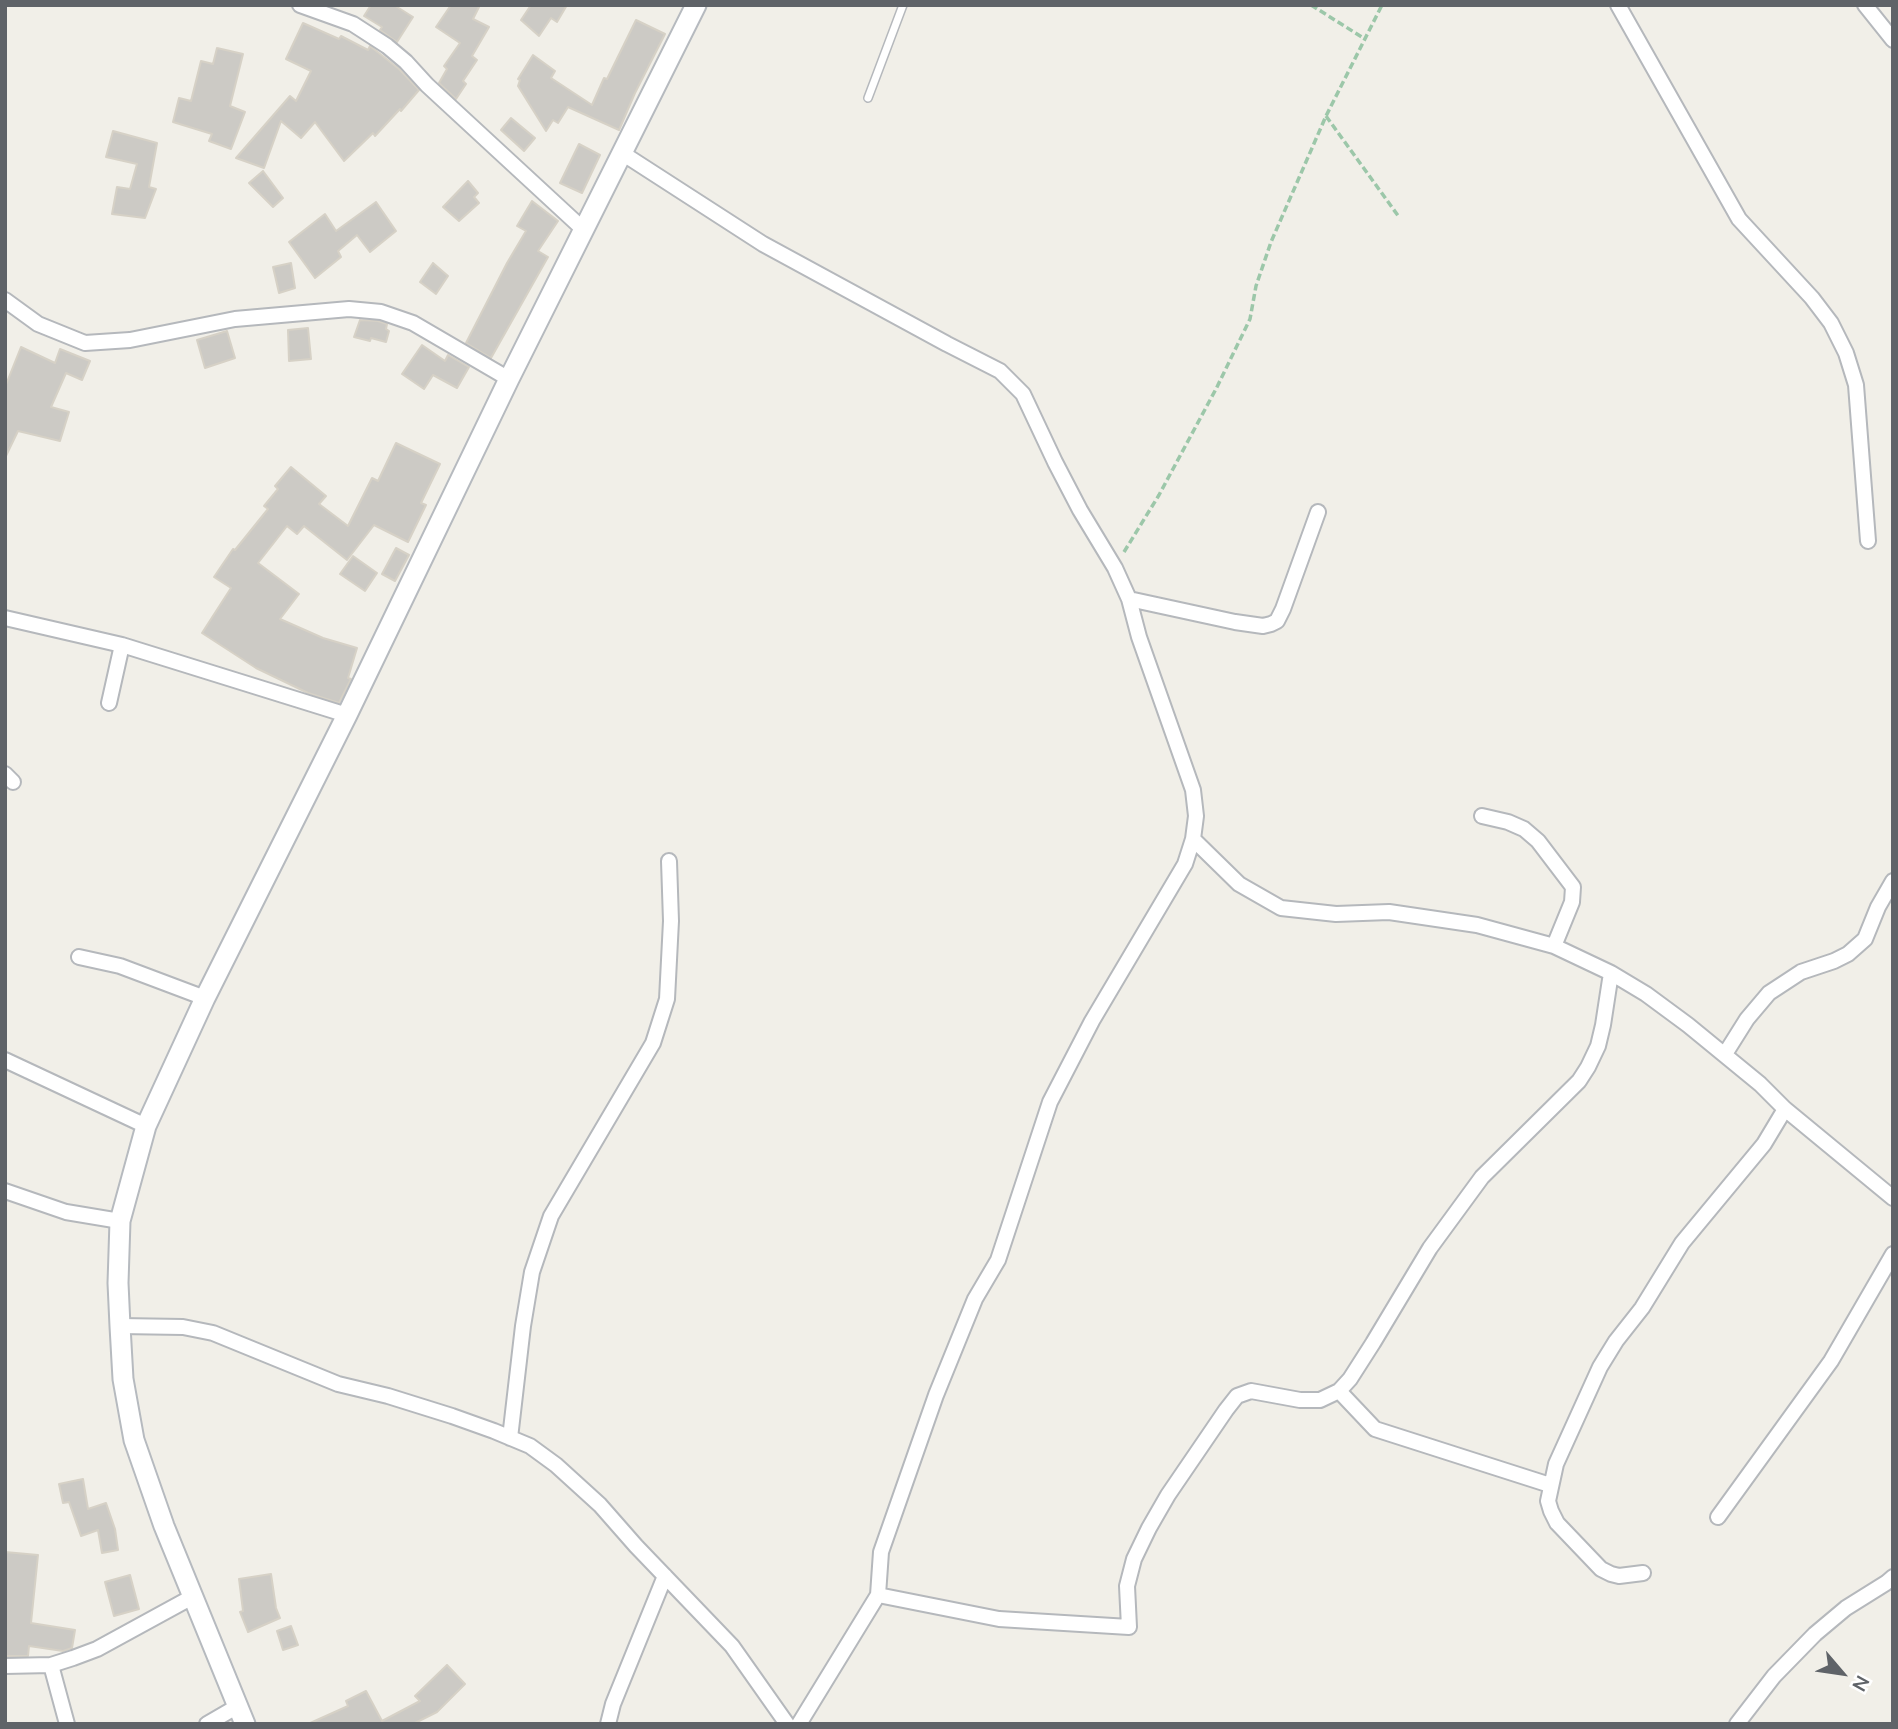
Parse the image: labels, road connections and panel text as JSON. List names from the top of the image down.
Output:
{
  "north": "bottom right"
}
